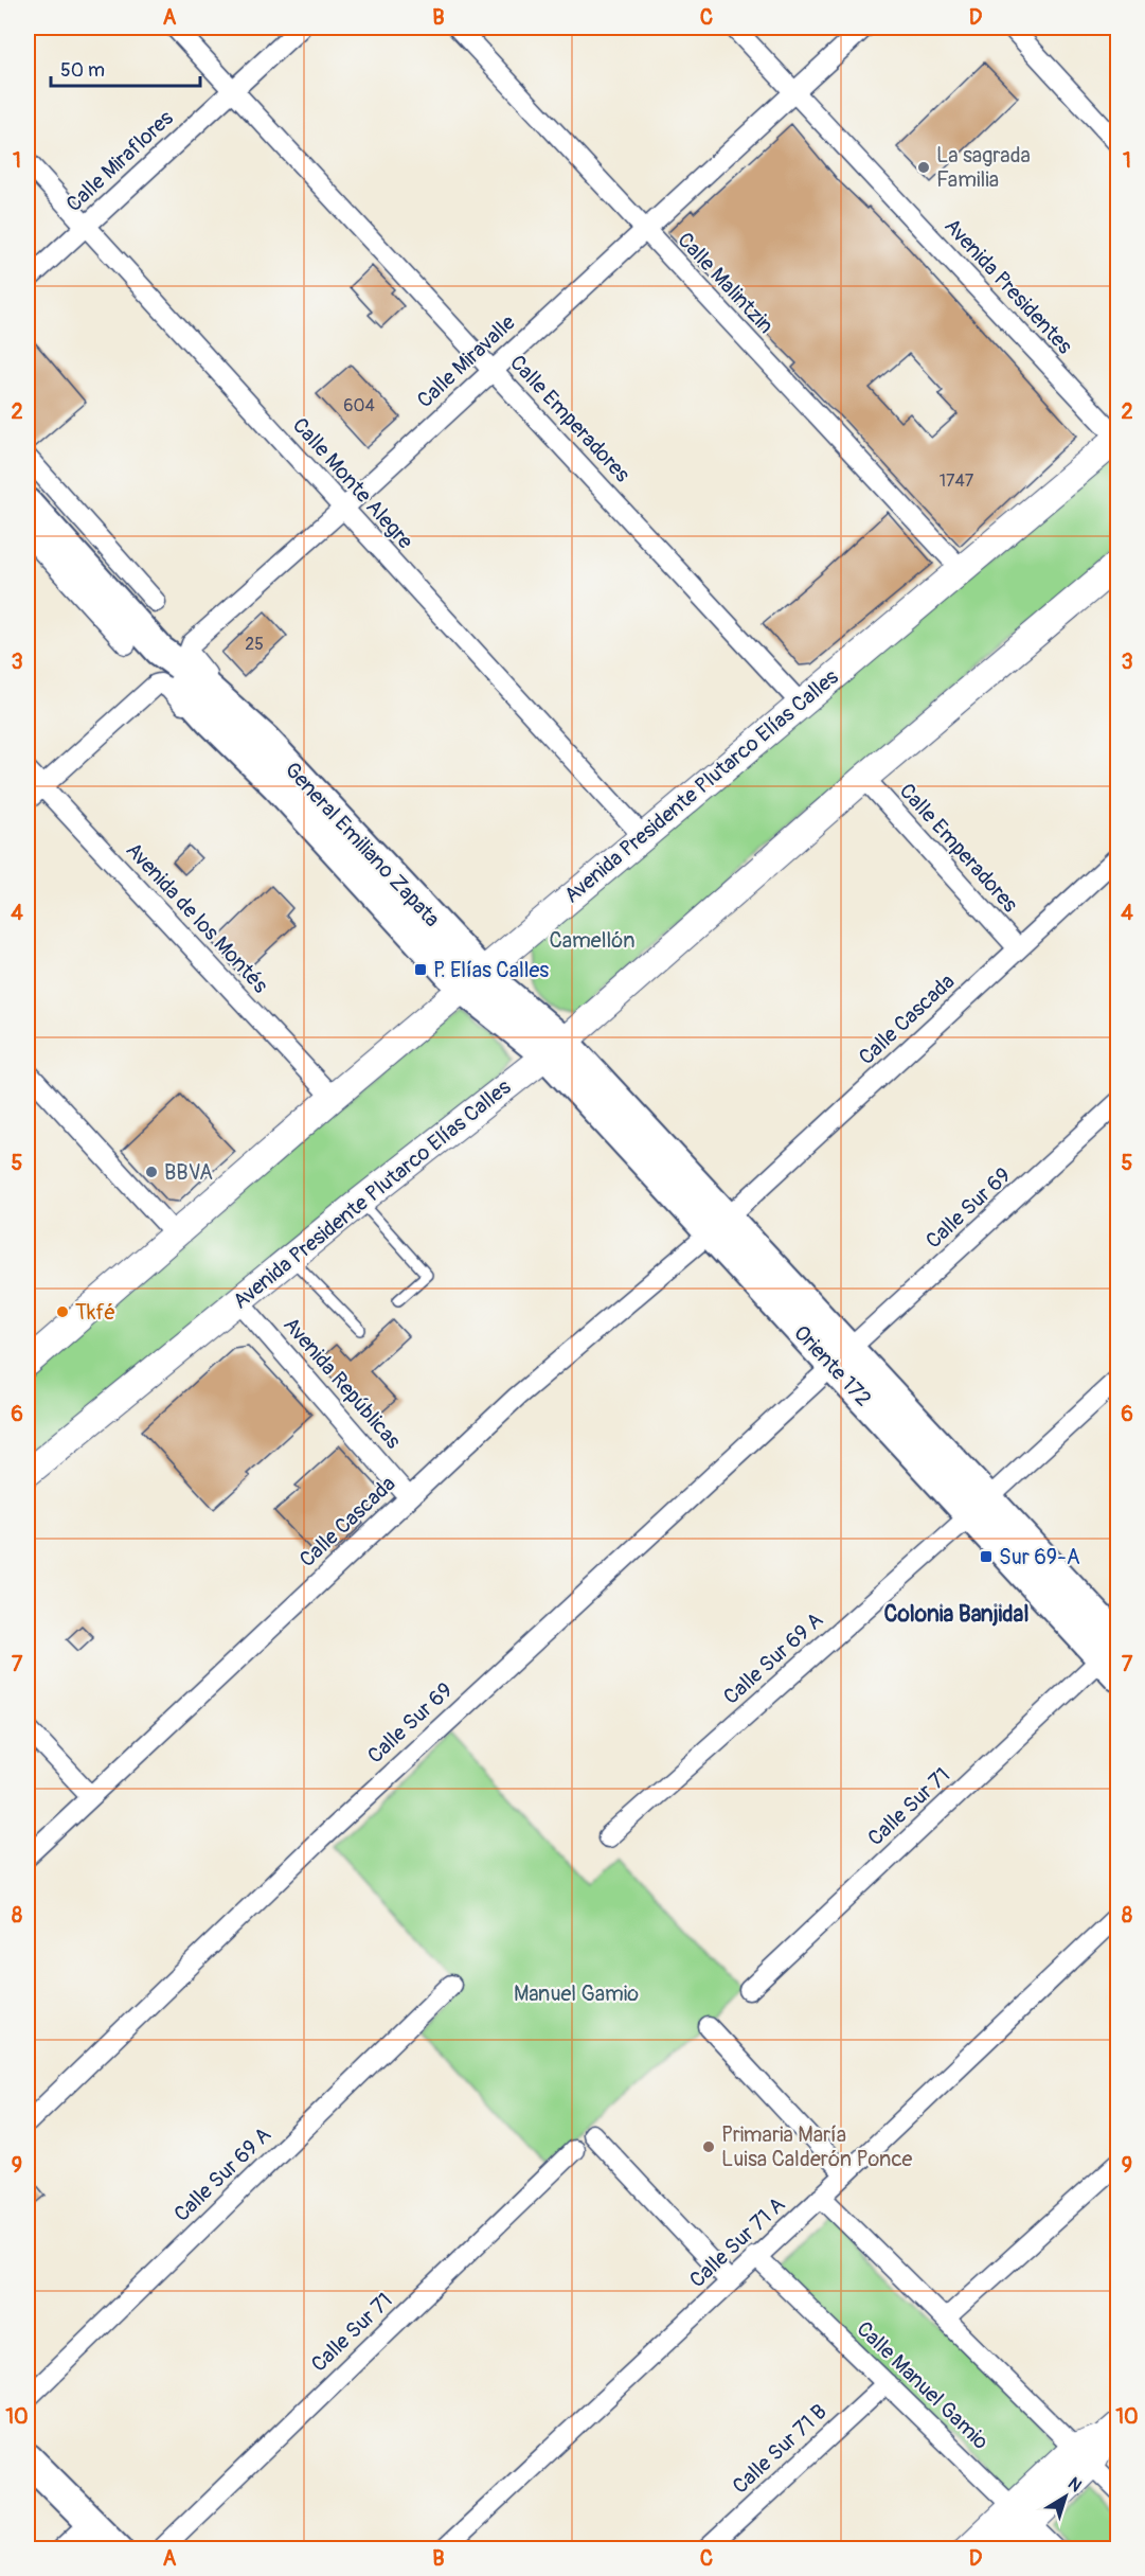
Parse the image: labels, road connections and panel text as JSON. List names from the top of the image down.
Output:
{
  "streets": {
    "main road": ["Avenida Presidente Plutarco Elías Calles", "General Emiliano Zapata", "Oriente 172"],
    "street": [
      "Calle Miraflores",
      "Calle Malintzin",
      "Avenida Presidentes",
      "Calle Miravalle",
      "Calle Emperadores",
      "Calle Monte Alegre",
      "Avenida de los Montés",
      "Calle Cascada",
      "Calle Sur 69",
      "Avenida Repúblicas",
      "Calle Sur 69 A",
      "Calle Sur 71",
      "Calle Sur 71 A",
      "Calle Manuel Gamio",
      "Calle Sur 71 B"
    ]
  },
  "crossings": [
    ["Calle Miraflores", "Calle Emperadores"],
    ["Calle Miraflores", "Calle Monte Alegre"],
    ["Calle Malintzin", "Calle Miravalle"],
    ["Calle Malintzin", "Avenida Presidente Plutarco Elías Calles"],
    ["Avenida Presidentes", "Calle Miravalle"],
    ["Avenida Presidentes", "Avenida Presidente Plutarco Elías Calles"],
    ["Calle Miravalle", "Calle Emperadores"],
    ["Calle Miravalle", "Calle Monte Alegre"],
    ["Calle Miravalle", "General Emiliano Zapata"],
    ["Calle Emperadores", "Avenida Presidente Plutarco Elías Calles"],
    ["Calle Emperadores", "Calle Cascada"],
    ["Calle Monte Alegre", "Avenida Presidente Plutarco Elías Calles"],
    ["Avenida Presidente Plutarco Elías Calles", "General Emiliano Zapata"],
    ["Avenida Presidente Plutarco Elías Calles", "Avenida de los Montés"],
    ["Avenida Presidente Plutarco Elías Calles", "Oriente 172"],
    ["Avenida Presidente Plutarco Elías Calles", "Avenida Repúblicas"],
    ["General Emiliano Zapata", "Oriente 172"],
    ["Calle Cascada", "Oriente 172"],
    ["Calle Cascada", "Avenida Repúblicas"],
    ["Calle Sur 69", "Oriente 172"],
    ["Oriente 172", "Calle Sur 69 A"],
    ["Oriente 172", "Calle Sur 71"],
    ["Calle Sur 71 A", "Calle Manuel Gamio"],
    ["Calle Manuel Gamio", "Calle Sur 71 B"]
  ],
  "districts": ["Colonia Banjidal"],
  "parks": ["Camellón", "Manuel Gamio"],
  "places": {
    "other": [
      "La sagrada Familia",
      "BBVA",
      "Tkfé",
      "Primaria María Luisa Calderón Ponce"
    ],
    "transit": ["P. Elías Calles", "Sur 69-A"]
  },
  "house_numbers": ["604", "1747", "25"],
  "scale_bar": "50 m",
  "north": "top right",
  "grid": {
    "columns": [
      "A",
      "B",
      "C",
      "D"
    ],
    "rows": [
      "1",
      "2",
      "3",
      "4",
      "5",
      "6",
      "7",
      "8",
      "9",
      "10"
    ]
  }
}
